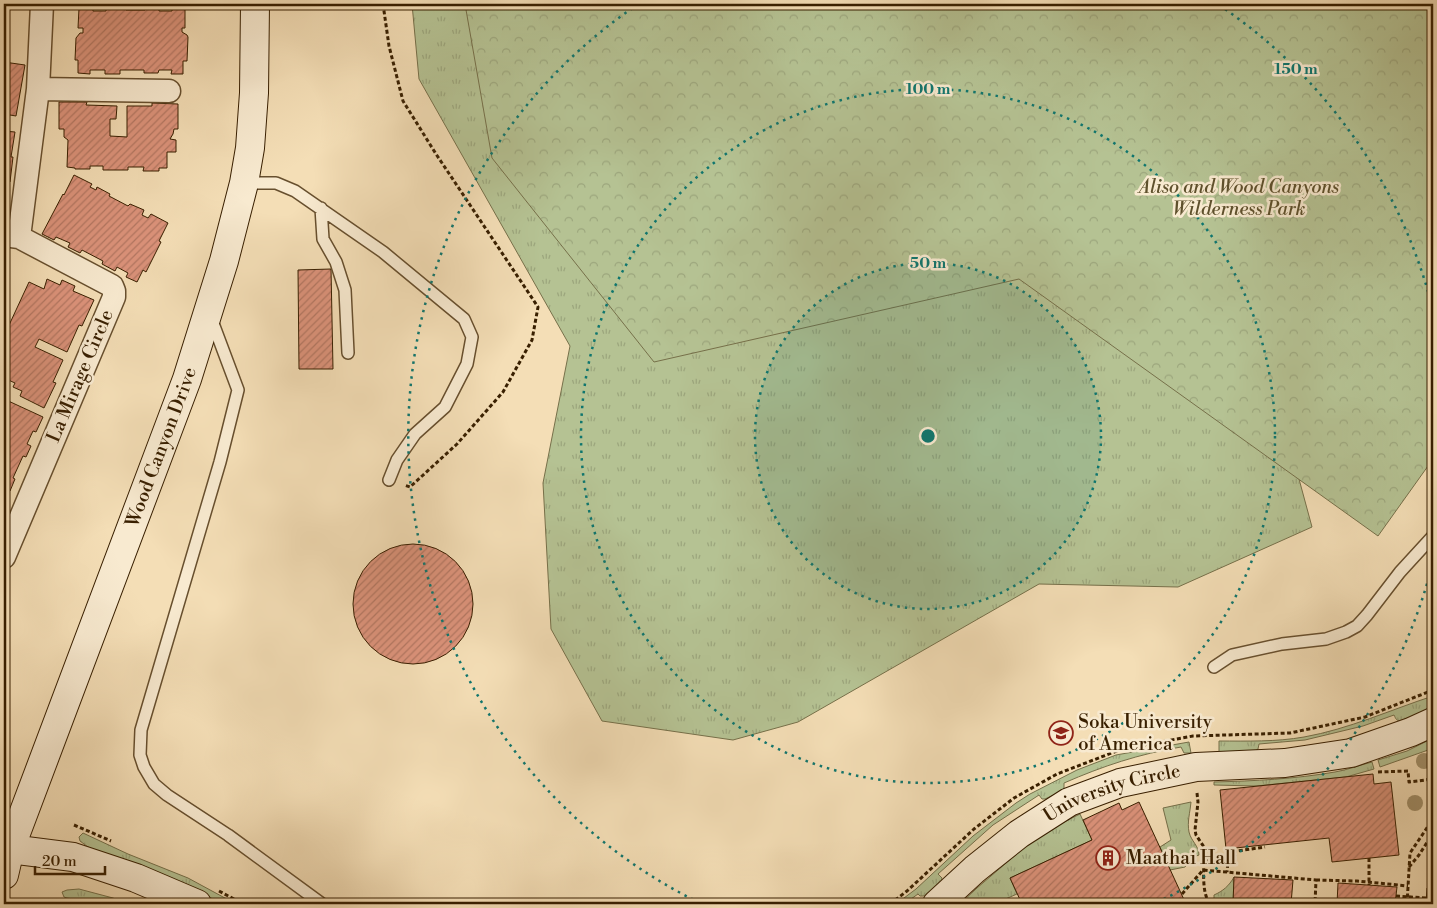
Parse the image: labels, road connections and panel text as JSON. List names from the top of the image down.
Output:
{
  "streets": {
    "main road": ["Wood Canyon Drive", "University Circle"],
    "street": ["La Mirage Circle"]
  },
  "parks": ["Aliso and Wood Canyons Wilderness Park"],
  "places": {
    "school or university": ["Soka University of America"],
    "building": ["Maathai Hall"]
  },
  "scale_bar": "20 m",
  "rings": ["150 m", "100 m", "50 m"]
}
